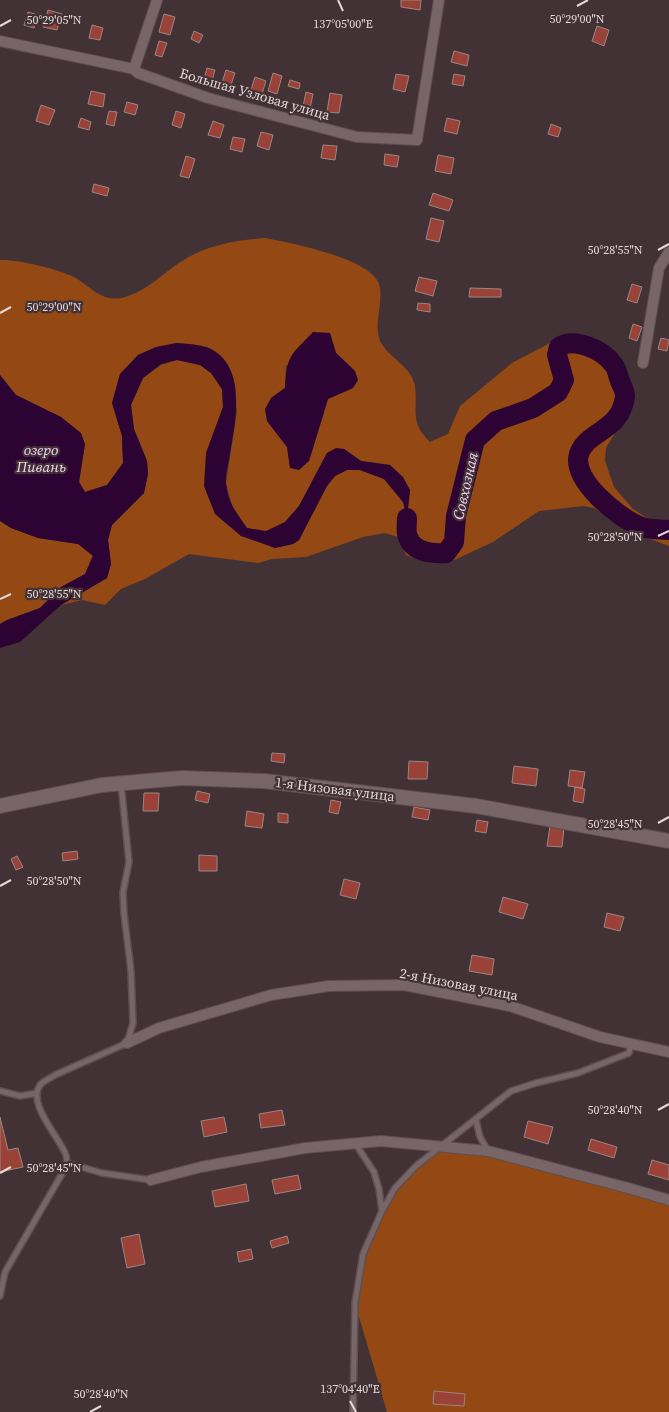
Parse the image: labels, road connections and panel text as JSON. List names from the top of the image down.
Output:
{
  "streets": {
    "street": ["Большая Узловая улица", "1-я Низовая улица", "2-я Низовая улица"]
  },
  "water": ["озеро Пивань", "Совхозная"],
  "coordinates": [
    "50°29'00\"N",
    "50°29'05\"N",
    "137°05'00\"E",
    "50°28'55\"N",
    "50°28'50\"N",
    "50°28'45\"N",
    "50°28'40\"N",
    "137°04'40\"E"
  ]
}
